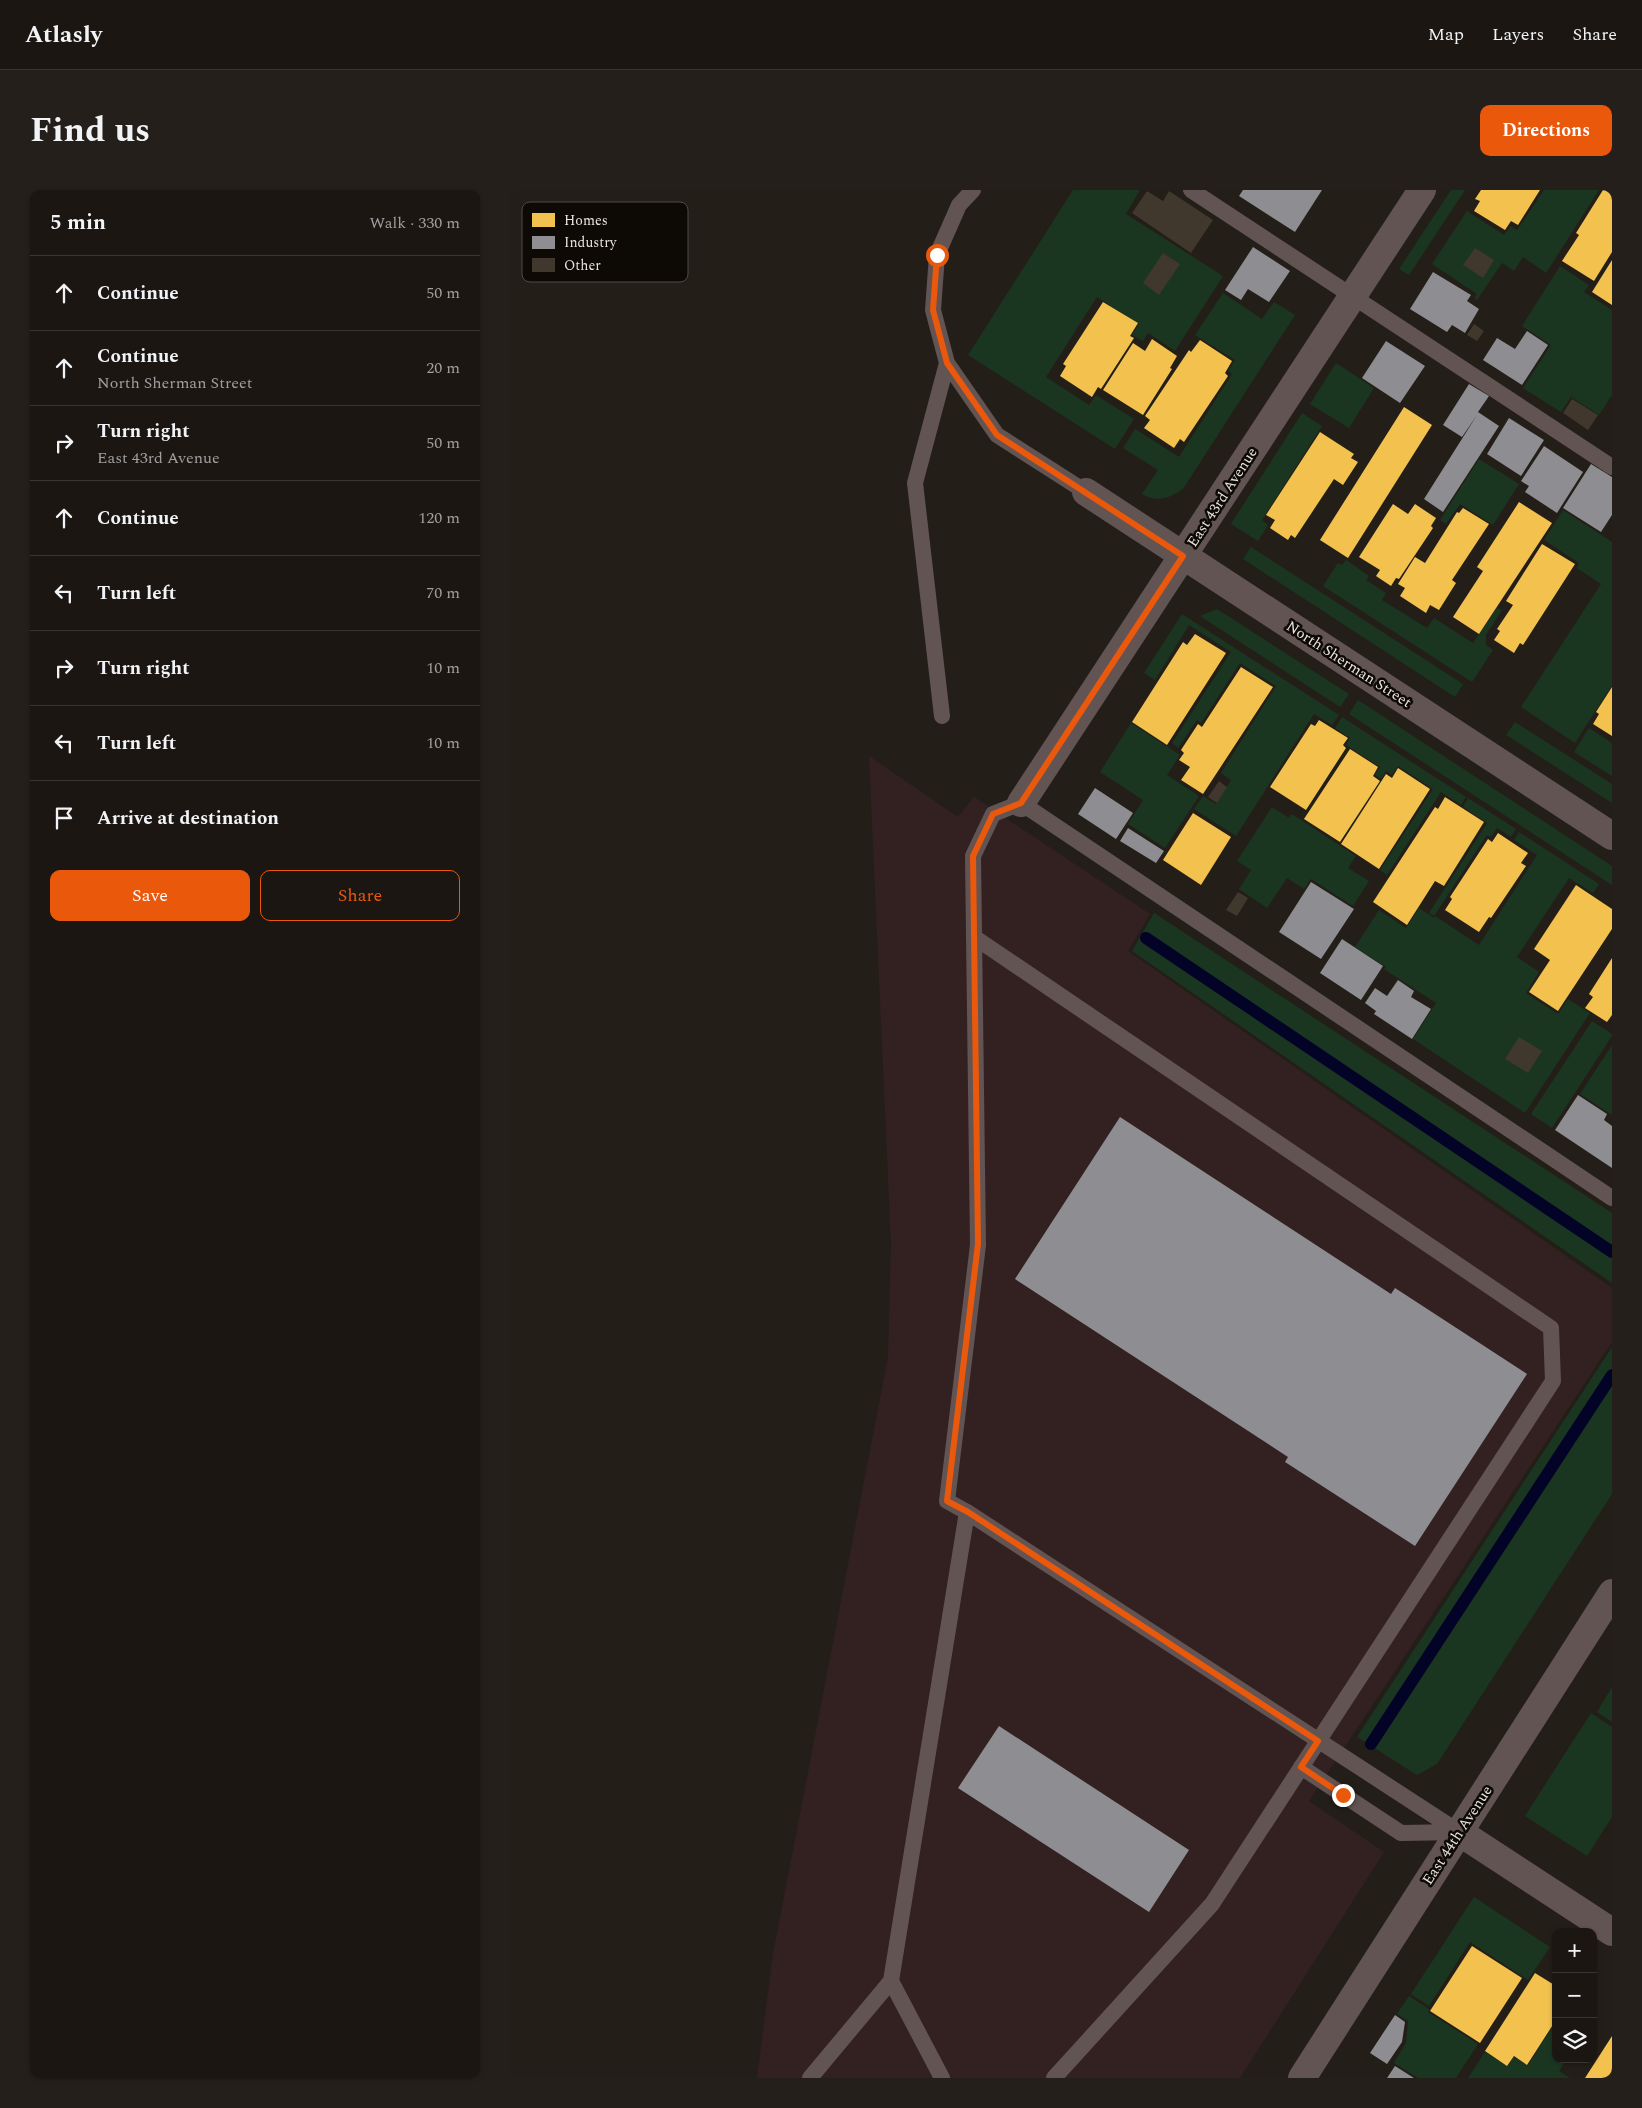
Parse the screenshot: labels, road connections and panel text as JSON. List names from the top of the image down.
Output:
{
  "streets": {
    "street": ["East 43rd Avenue", "North Sherman Street", "East 44th Avenue"]
  },
  "crossings": [
    ["East 43rd Avenue", "North Sherman Street"]
  ],
  "legend": ["Homes", "Industry", "Other"],
  "page": {
    "header": "Atlasly",
    "nav": ["Map", "Layers", "Share"],
    "title": "Find us",
    "buttons": [
      "Directions",
      ["Save", "Share"]
    ],
    "heading": ["5 min", "Walk · 330 m"],
    "list": [
      ["Continue", "50 m"],
      ["Continue", "North Sherman Street", "20 m"],
      ["Turn right", "East 43rd Avenue", "50 m"],
      ["Continue", "120 m"],
      ["Turn left", "70 m"],
      ["Turn right", "10 m"],
      ["Turn left", "10 m"],
      "Arrive at destination"
    ],
    "map_buttons": ["+", "−"]
  }
}
